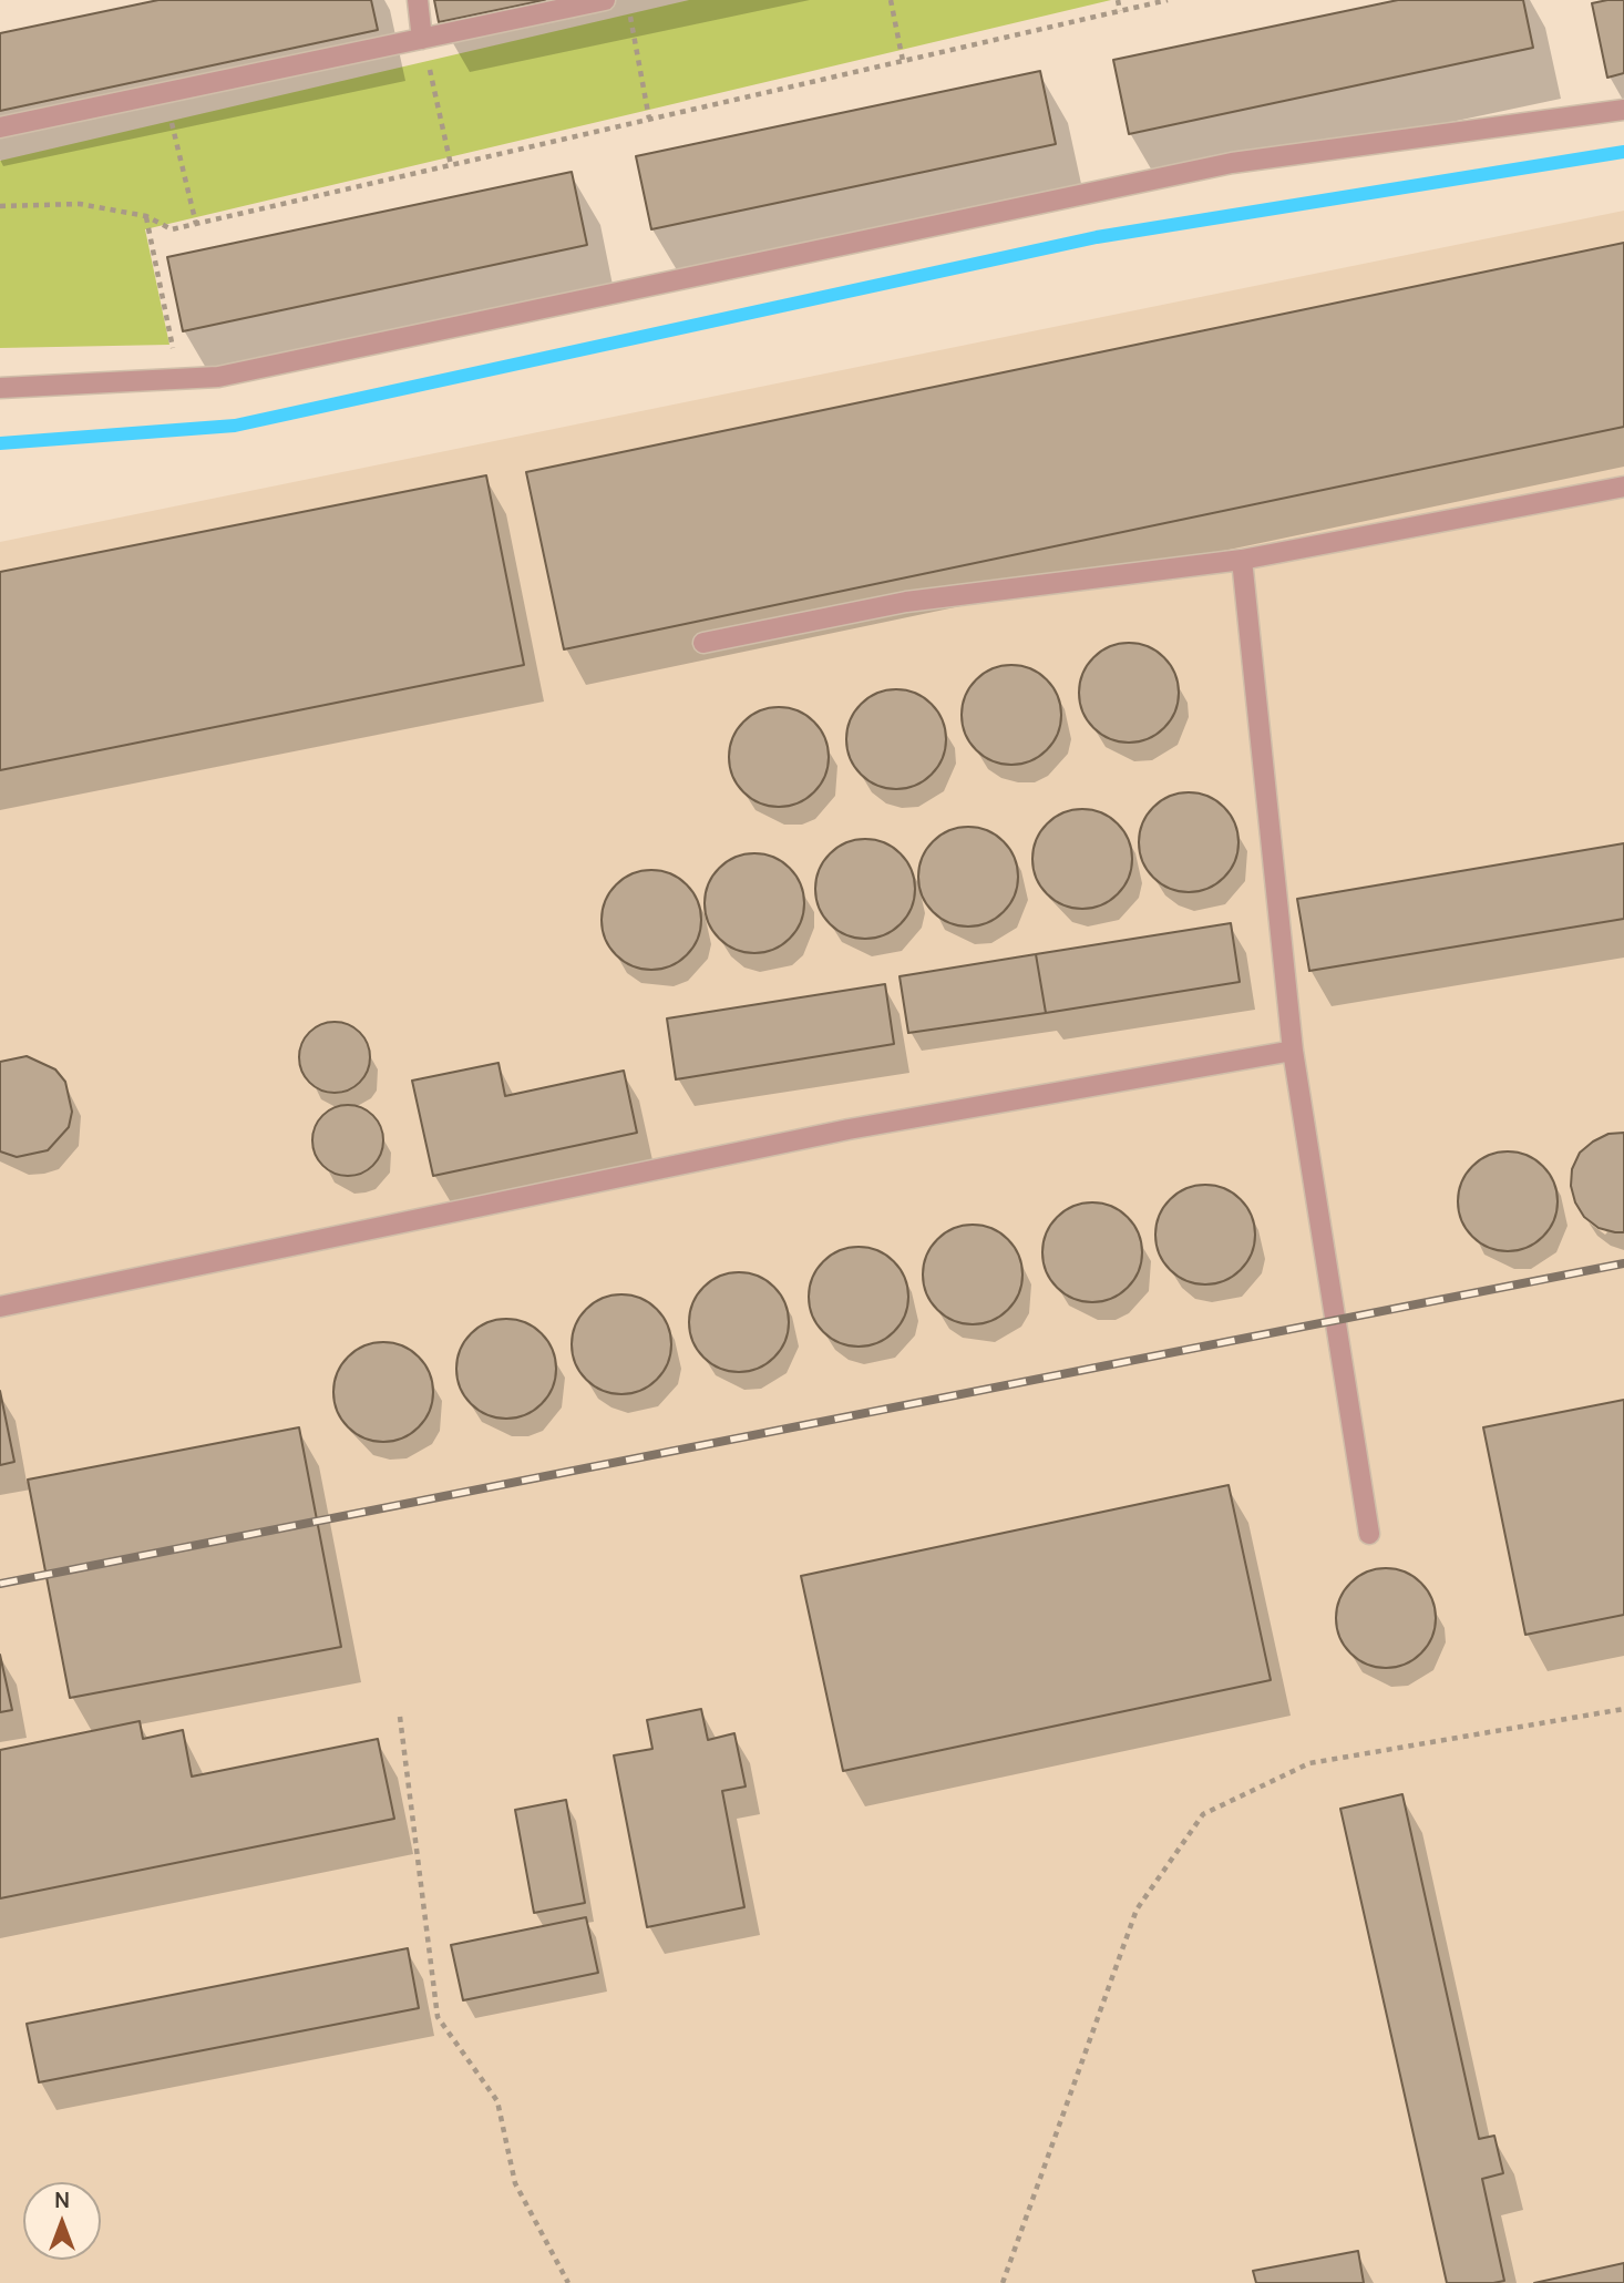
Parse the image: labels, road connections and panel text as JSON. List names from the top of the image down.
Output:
{
  "north": "top"
}
